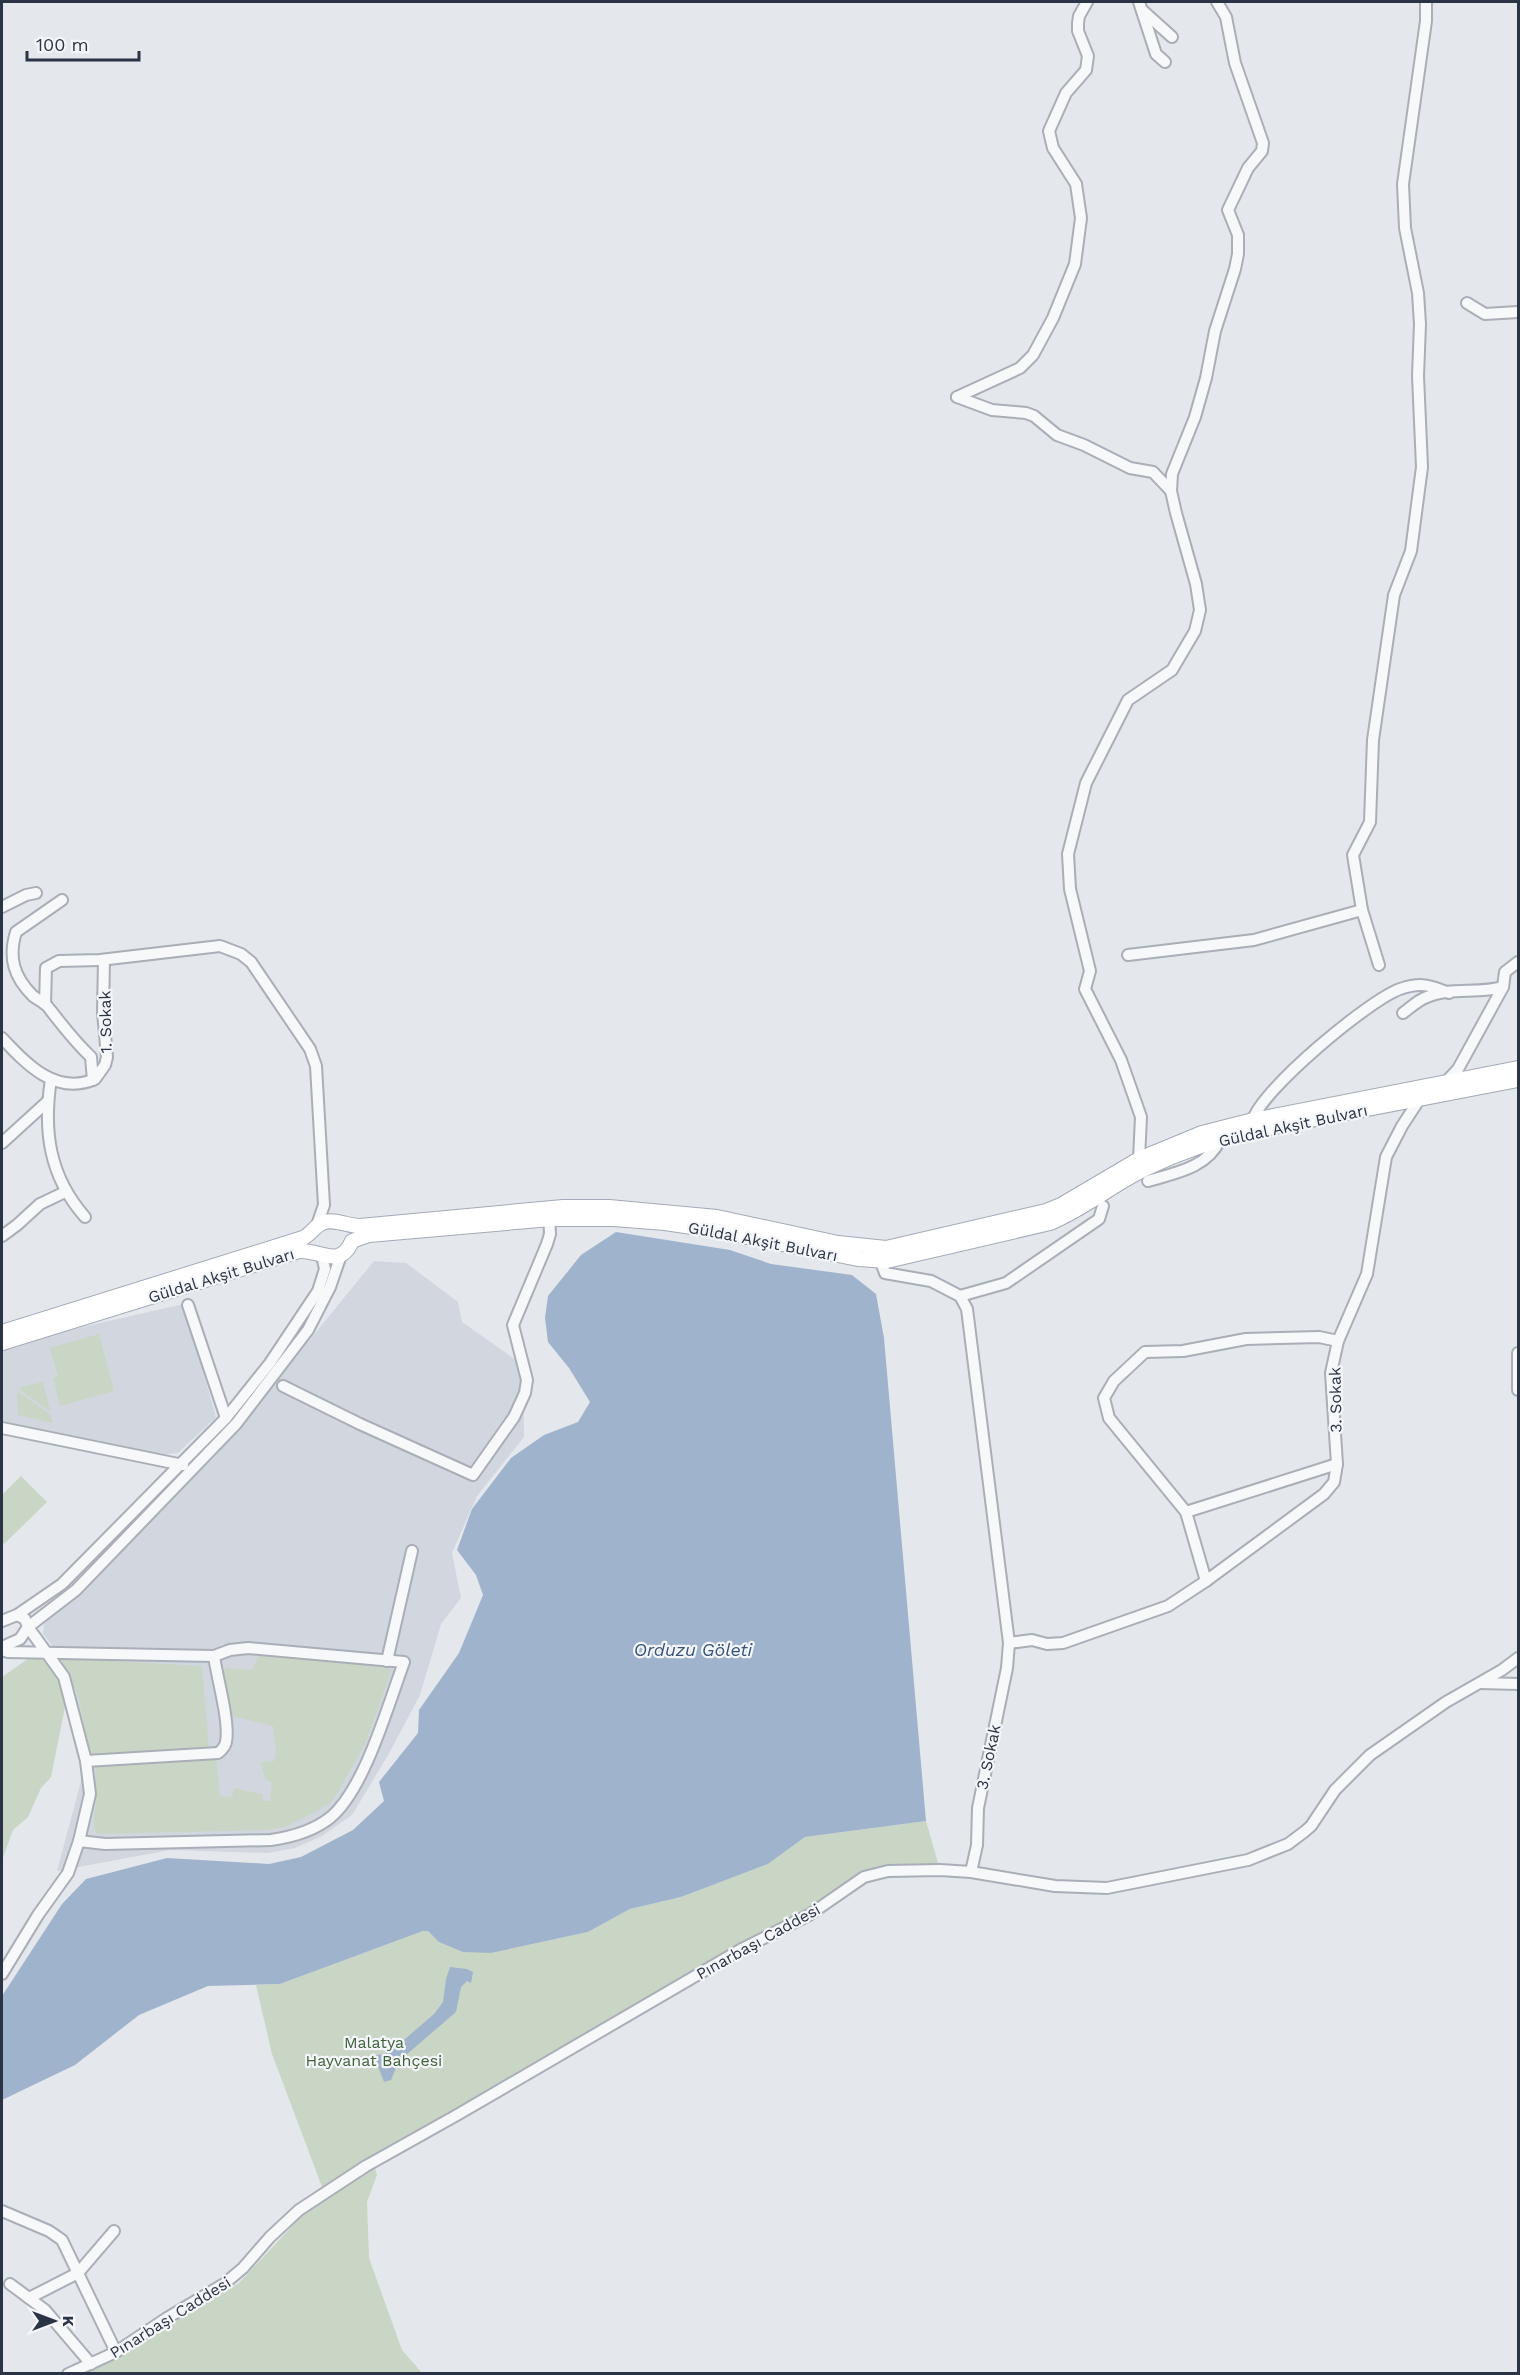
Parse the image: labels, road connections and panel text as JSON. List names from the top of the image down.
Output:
{
  "streets": {
    "main road": ["Güldal Akşit Bulvarı"],
    "street": ["1. Sokak", "3. Sokak", "Pınarbaşı Caddesi"]
  },
  "crossings": [
    ["Güldal Akşit Bulvarı", "3. Sokak"],
    ["3. Sokak", "Pınarbaşı Caddesi"]
  ],
  "water": ["Orduzu Göleti"],
  "parks": ["Malatya Hayvanat Bahçesi"],
  "scale_bar": "100 m",
  "north": "right"
}
